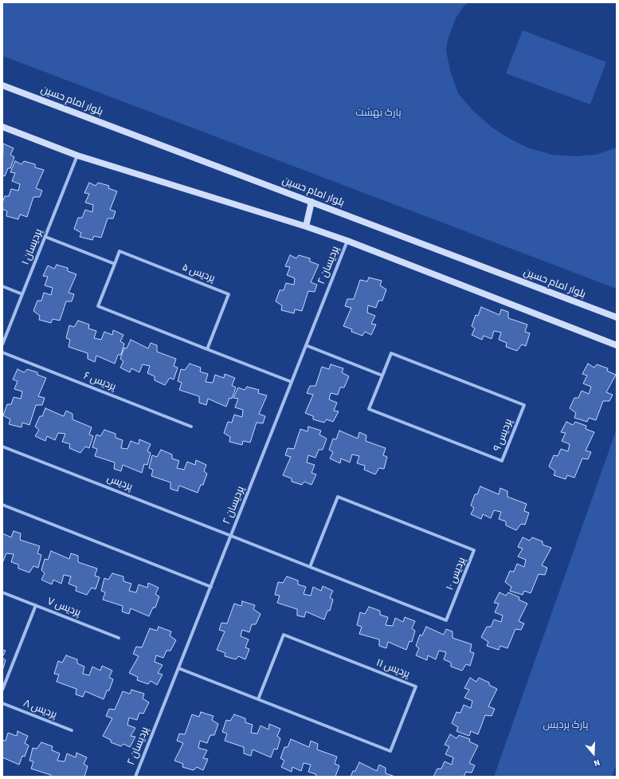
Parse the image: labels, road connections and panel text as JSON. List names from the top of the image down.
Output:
{
  "streets": {
    "main road": ["بلوار امام حسین"],
    "street": [
      "پردیسان ۱",
      "پردیسان ۲",
      "پردیس ۵",
      "پردیس ۶",
      "پردیس ۹",
      "پردیس",
      "پردیس ۱۰",
      "پردیس ۷",
      "پردیس ۱۱",
      "پردیس ۸"
    ]
  },
  "crossings": [
    ["پردیسان ۲", "پردیس ۵"],
    ["پردیسان ۲", "پردیس"],
    ["پردیسان ۲", "پردیس ۱۰"],
    ["پردیسان ۲", "پردیس ۱۱"],
    ["پردیس", "پردیس ۱۰"]
  ],
  "parks": ["پارک بهشت", "پارک پردیس"],
  "north": "bottom"
}
